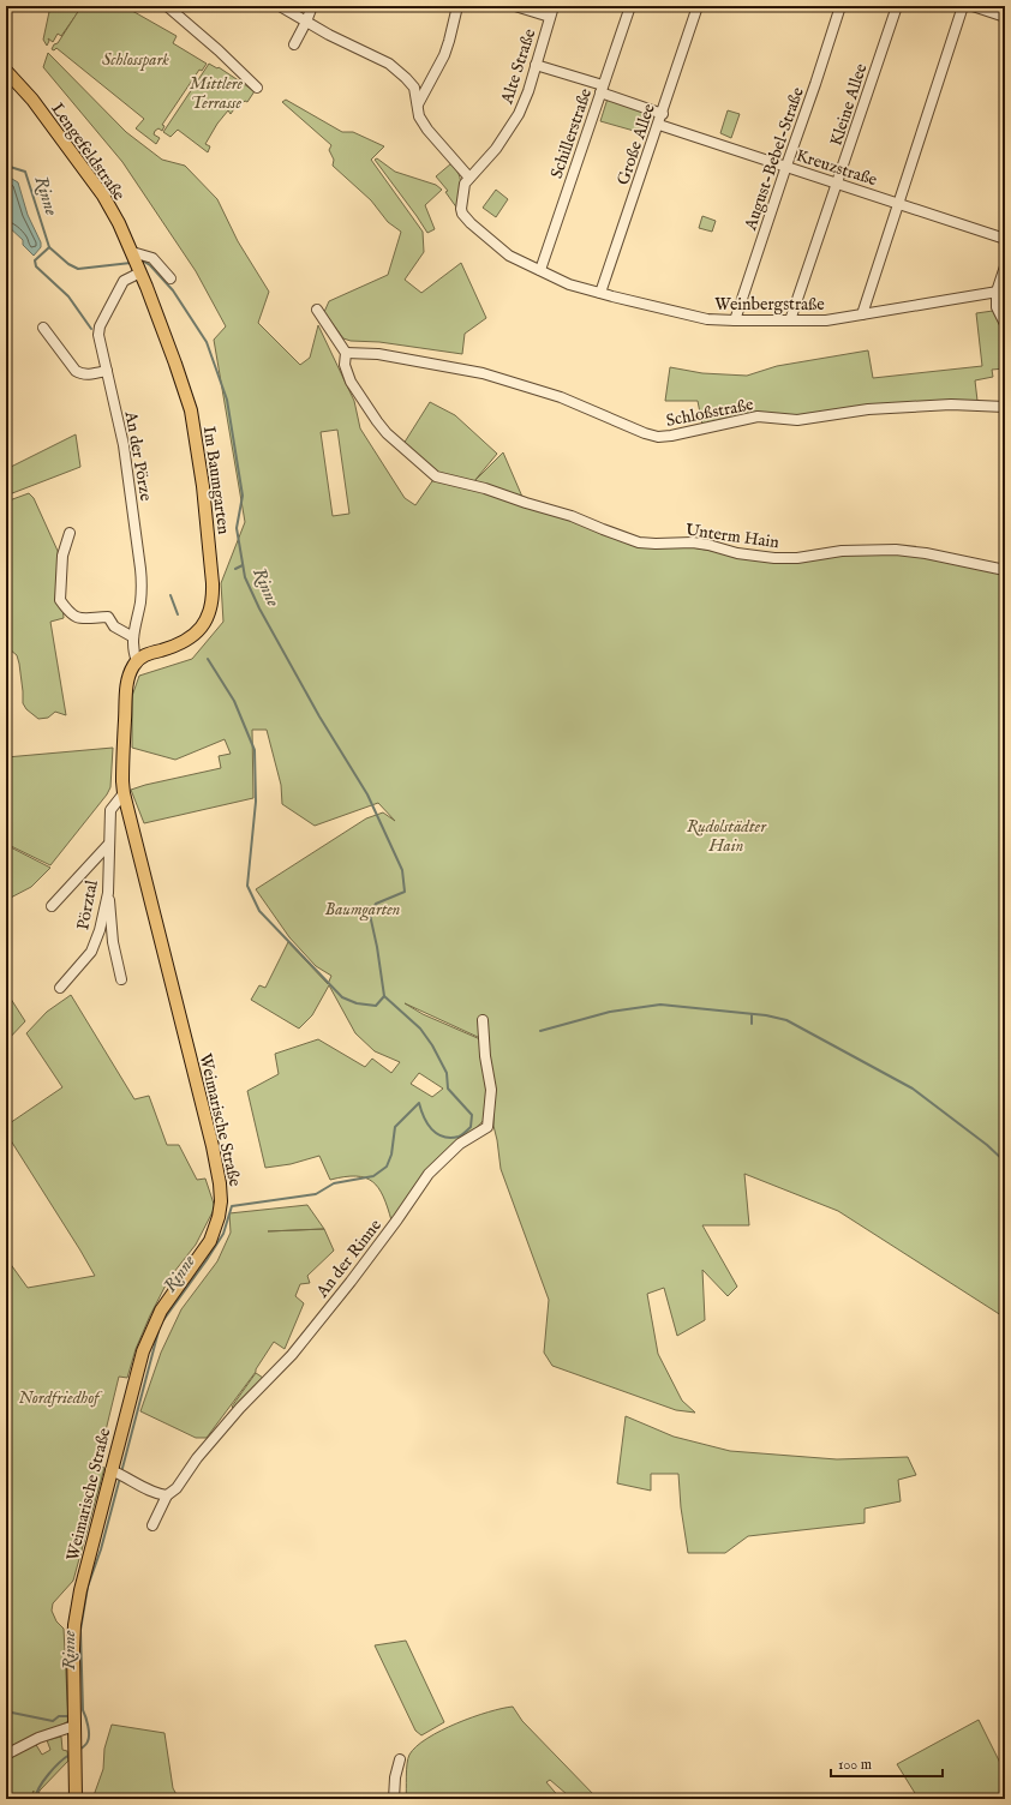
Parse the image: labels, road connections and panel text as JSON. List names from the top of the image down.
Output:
{
  "streets": {
    "main road": ["Lengefeldstraße", "Im Baumgarten", "Weimarische Straße"],
    "street": [
      "Alte Straße",
      "Kleine Allee",
      "Schillerstraße",
      "Große Allee",
      "August-Bebel-Straße",
      "Kreuzstraße",
      "Weinbergstraße",
      "Schloßstraße",
      "An der Pörze",
      "Unterm Hain",
      "Pörztal",
      "An der Rinne"
    ]
  },
  "crossings": [
    ["Alte Straße", "Weinbergstraße"],
    ["Kleine Allee", "Kreuzstraße"],
    ["Kleine Allee", "Weinbergstraße"],
    ["Schillerstraße", "Weinbergstraße"],
    ["Große Allee", "Kreuzstraße"],
    ["Große Allee", "Weinbergstraße"],
    ["Lengefeldstraße", "An der Pörze"],
    ["Lengefeldstraße", "Im Baumgarten"],
    ["August-Bebel-Straße", "Kreuzstraße"],
    ["August-Bebel-Straße", "Weinbergstraße"],
    ["Schloßstraße", "Unterm Hain"],
    ["An der Pörze", "Im Baumgarten"],
    ["An der Pörze", "Weimarische Straße"],
    ["Im Baumgarten", "Weimarische Straße"],
    ["Pörztal", "Weimarische Straße"]
  ],
  "water": ["Rinne"],
  "parks": [
    "Schlosspark",
    "Mittlere Terrasse",
    "Rudolstädter Hain",
    "Baumgarten",
    "Nordfriedhof"
  ],
  "scale_bar": "100 m"
}
